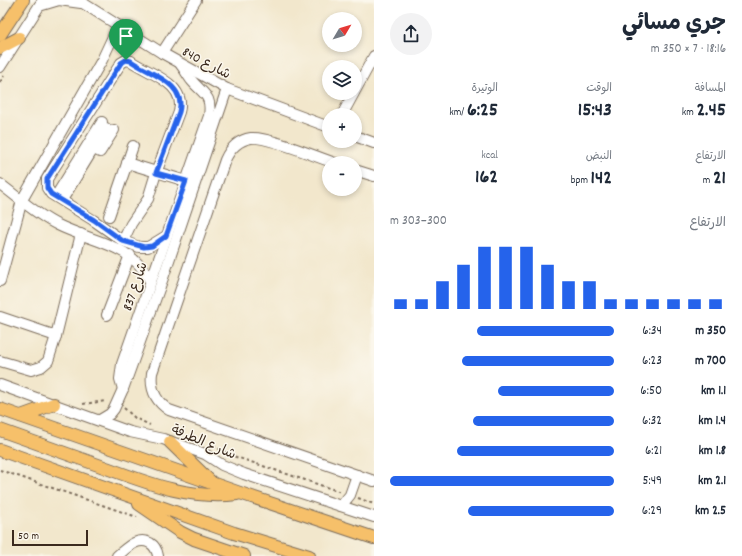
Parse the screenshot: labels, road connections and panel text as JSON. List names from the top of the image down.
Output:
{
  "streets": {
    "street": ["شارع 840", "شارع 837", "شارع الطرفة"]
  },
  "crossings": [
    ["شارع 840", "شارع 837"],
    ["شارع 837", "شارع الطرفة"]
  ],
  "scale_bar": "50 m",
  "north": "top right",
  "page": {
    "heading": ["جري مسائي", "18:16 · 7 × 350 m"],
    "map_buttons": ["+", "−"],
    "stats": [
      ["المسافة", "2.45 km"],
      ["الوقت", "15:43"],
      ["الوتيرة", "6:25 /km"],
      ["الارتفاع", "21 m"],
      ["النبض", "142 bpm"],
      ["kcal", "162"]
    ],
    "chart": ["الارتفاع", "300–303 m"],
    "list": [
      {
        "name": "350 m",
        "note": "6:34"
      },
      {
        "name": "700 m",
        "note": "6:23"
      },
      {
        "name": "1.1 km",
        "note": "6:50"
      },
      {
        "name": "1.4 km",
        "note": "6:32"
      },
      {
        "name": "1.8 km",
        "note": "6:21"
      },
      {
        "name": "2.1 km",
        "note": "5:49"
      },
      {
        "name": "2.5 km",
        "note": "6:29"
      }
    ],
    "scale": "50 m"
  }
}
